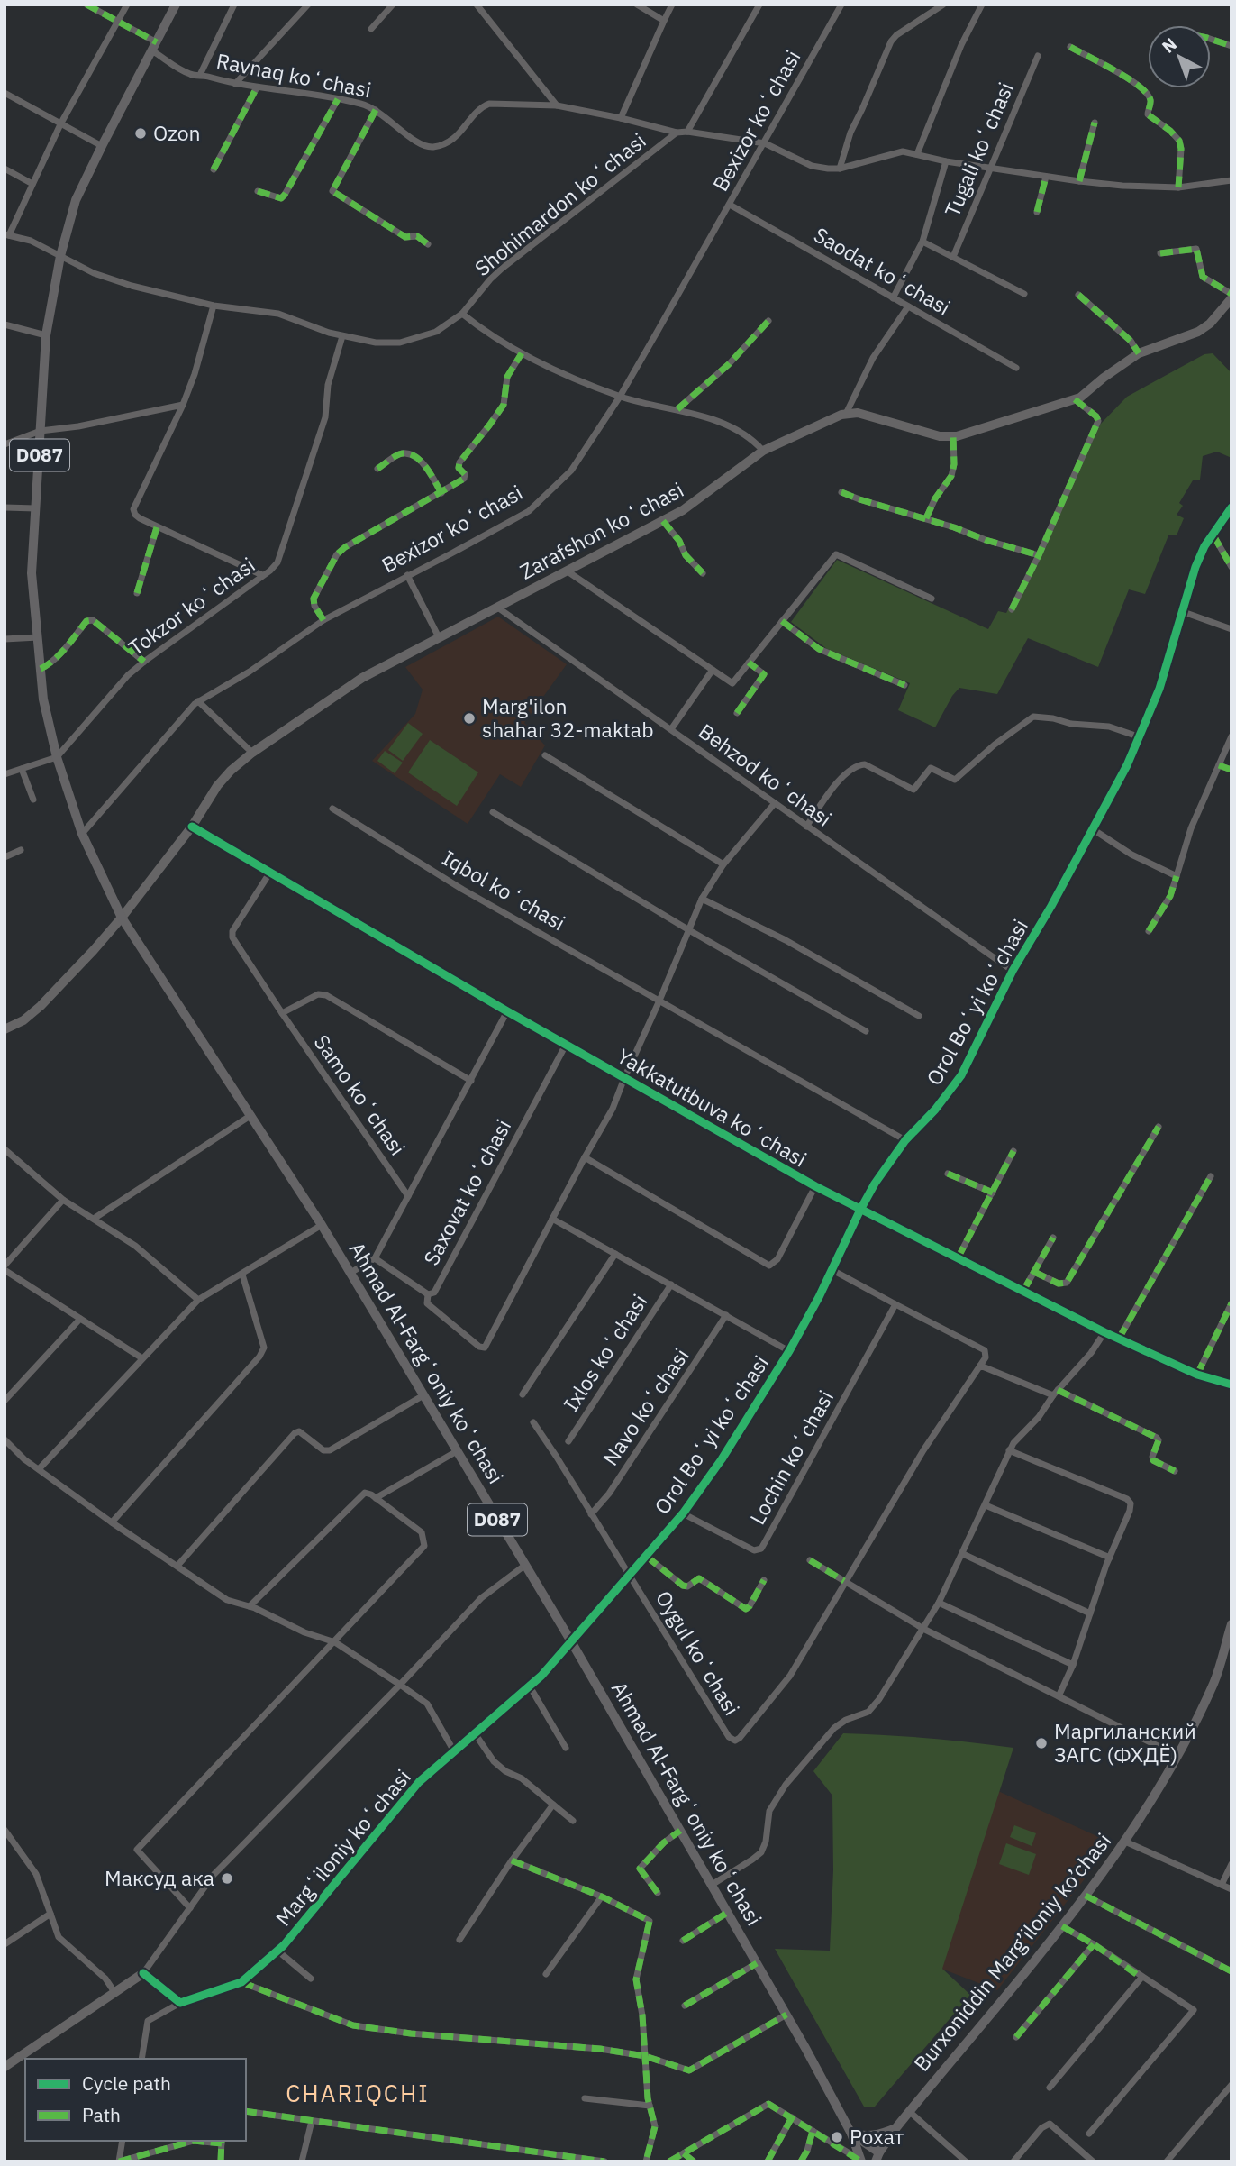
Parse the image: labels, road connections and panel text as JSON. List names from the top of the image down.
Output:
{
  "streets": {
    "main road": ["D087", "Ahmad Al-Fargʻoniy koʻchasi", "Burxoniddin Marg’iloniy ko’chasi"],
    "street": [
      "Ravnaq koʻchasi",
      "Bexizor koʻchasi",
      "Tugali koʻchasi",
      "Shohimardon koʻchasi",
      "Saodat koʻchasi",
      "Zarafshon koʻchasi",
      "Tokzor koʻchasi",
      "Behzod koʻchasi",
      "Iqbol koʻchasi",
      "Orol Boʻyi koʻchasi",
      "Samo koʻchasi",
      "Yakkatutbuva koʻchasi",
      "Saxovat koʻchasi",
      "Ixlos koʻchasi",
      "Navo koʻchasi",
      "Lochin koʻchasi",
      "Oygul koʻchasi",
      "Margʻiloniy koʻchasi"
    ]
  },
  "crossings": [
    ["Ravnaq koʻchasi", "D087"],
    ["Bexizor koʻchasi", "Saodat koʻchasi"],
    ["Bexizor koʻchasi", "D087"],
    ["Shohimardon koʻchasi", "D087"],
    ["Shohimardon koʻchasi", "Tokzor koʻchasi"],
    ["D087", "Zarafshon koʻchasi"],
    ["D087", "Tokzor koʻchasi"],
    ["D087", "Ahmad Al-Fargʻoniy koʻchasi"],
    ["D087", "Burxoniddin Marg’iloniy ko’chasi"],
    ["Zarafshon koʻchasi", "Behzod koʻchasi"],
    ["Zarafshon koʻchasi", "Yakkatutbuva koʻchasi"],
    ["Zarafshon koʻchasi", "Ahmad Al-Fargʻoniy koʻchasi"],
    ["Behzod koʻchasi", "Orol Boʻyi koʻchasi"],
    ["Iqbol koʻchasi", "Orol Boʻyi koʻchasi"],
    ["Orol Boʻyi koʻchasi", "Yakkatutbuva koʻchasi"],
    ["Orol Boʻyi koʻchasi", "Lochin koʻchasi"],
    ["Orol Boʻyi koʻchasi", "Oygul koʻchasi"],
    ["Orol Boʻyi koʻchasi", "Margʻiloniy koʻchasi"],
    ["Samo koʻchasi", "Yakkatutbuva koʻchasi"],
    ["Samo koʻchasi", "Saxovat koʻchasi"],
    ["Yakkatutbuva koʻchasi", "Saxovat koʻchasi"],
    ["Ahmad Al-Fargʻoniy koʻchasi", "Margʻiloniy koʻchasi"],
    ["Oygul koʻchasi", "Margʻiloniy koʻchasi"]
  ],
  "districts": ["CHARIQCHI"],
  "places": [
    "Ozon",
    "Marg'ilon shahar 32-maktab",
    "Маргиланский ЗАГС (ФХДЁ)",
    "Максуд ака",
    "Рохат"
  ],
  "legend": ["Cycle path", "Path"],
  "north": "top left"
}
